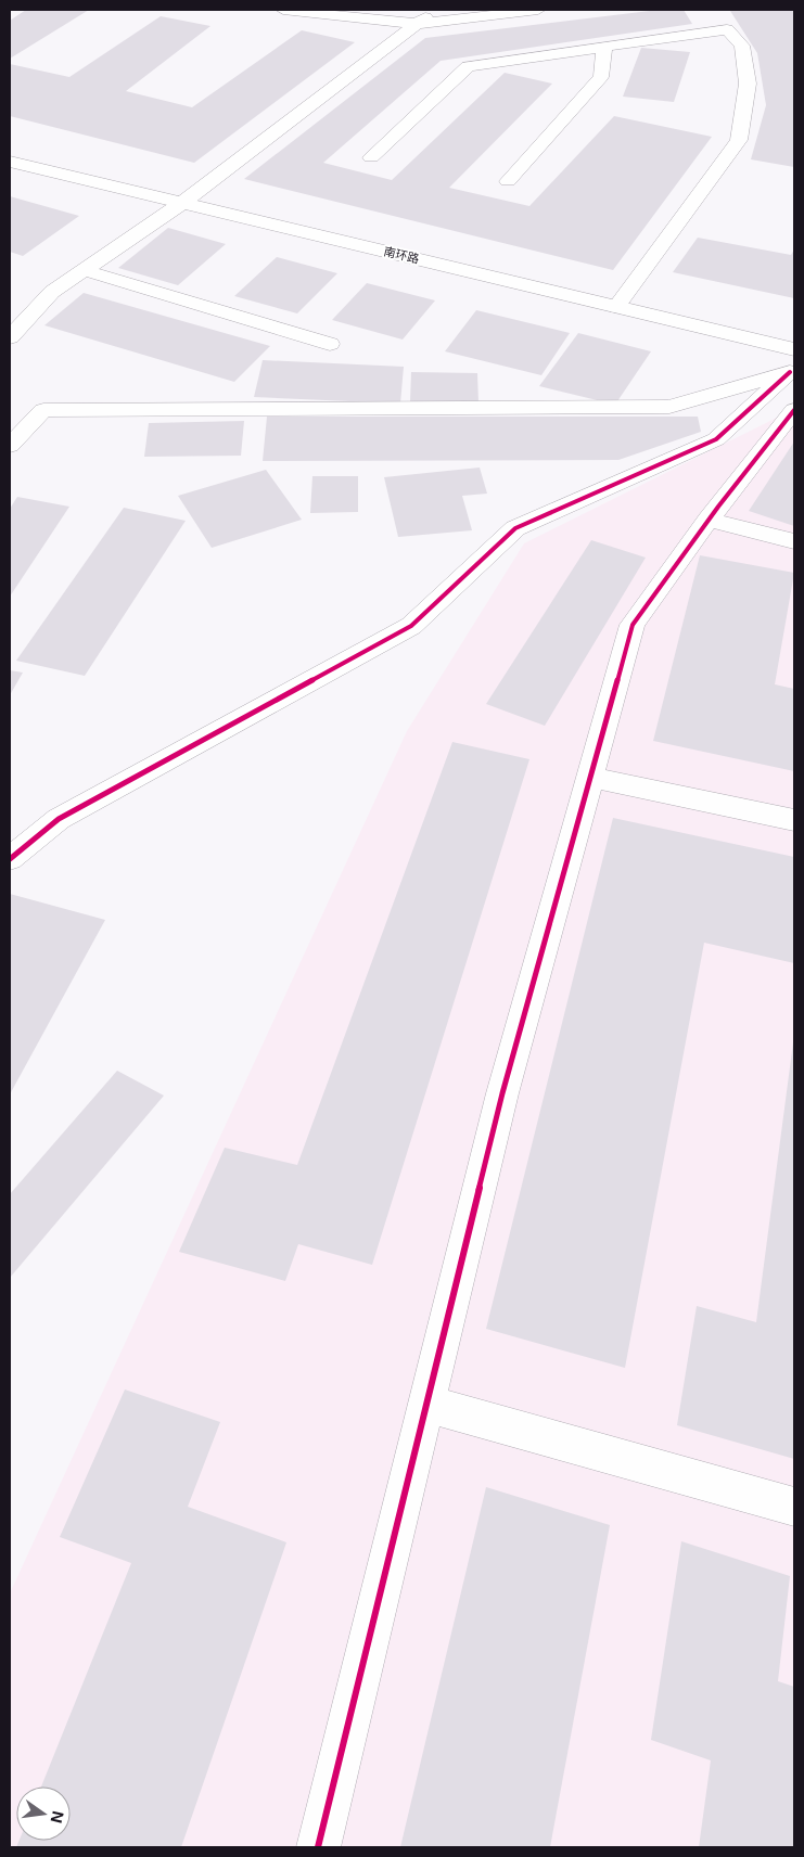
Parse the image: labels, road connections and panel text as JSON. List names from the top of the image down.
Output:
{
  "streets": {
    "street": ["南环路"]
  },
  "north": "right"
}
